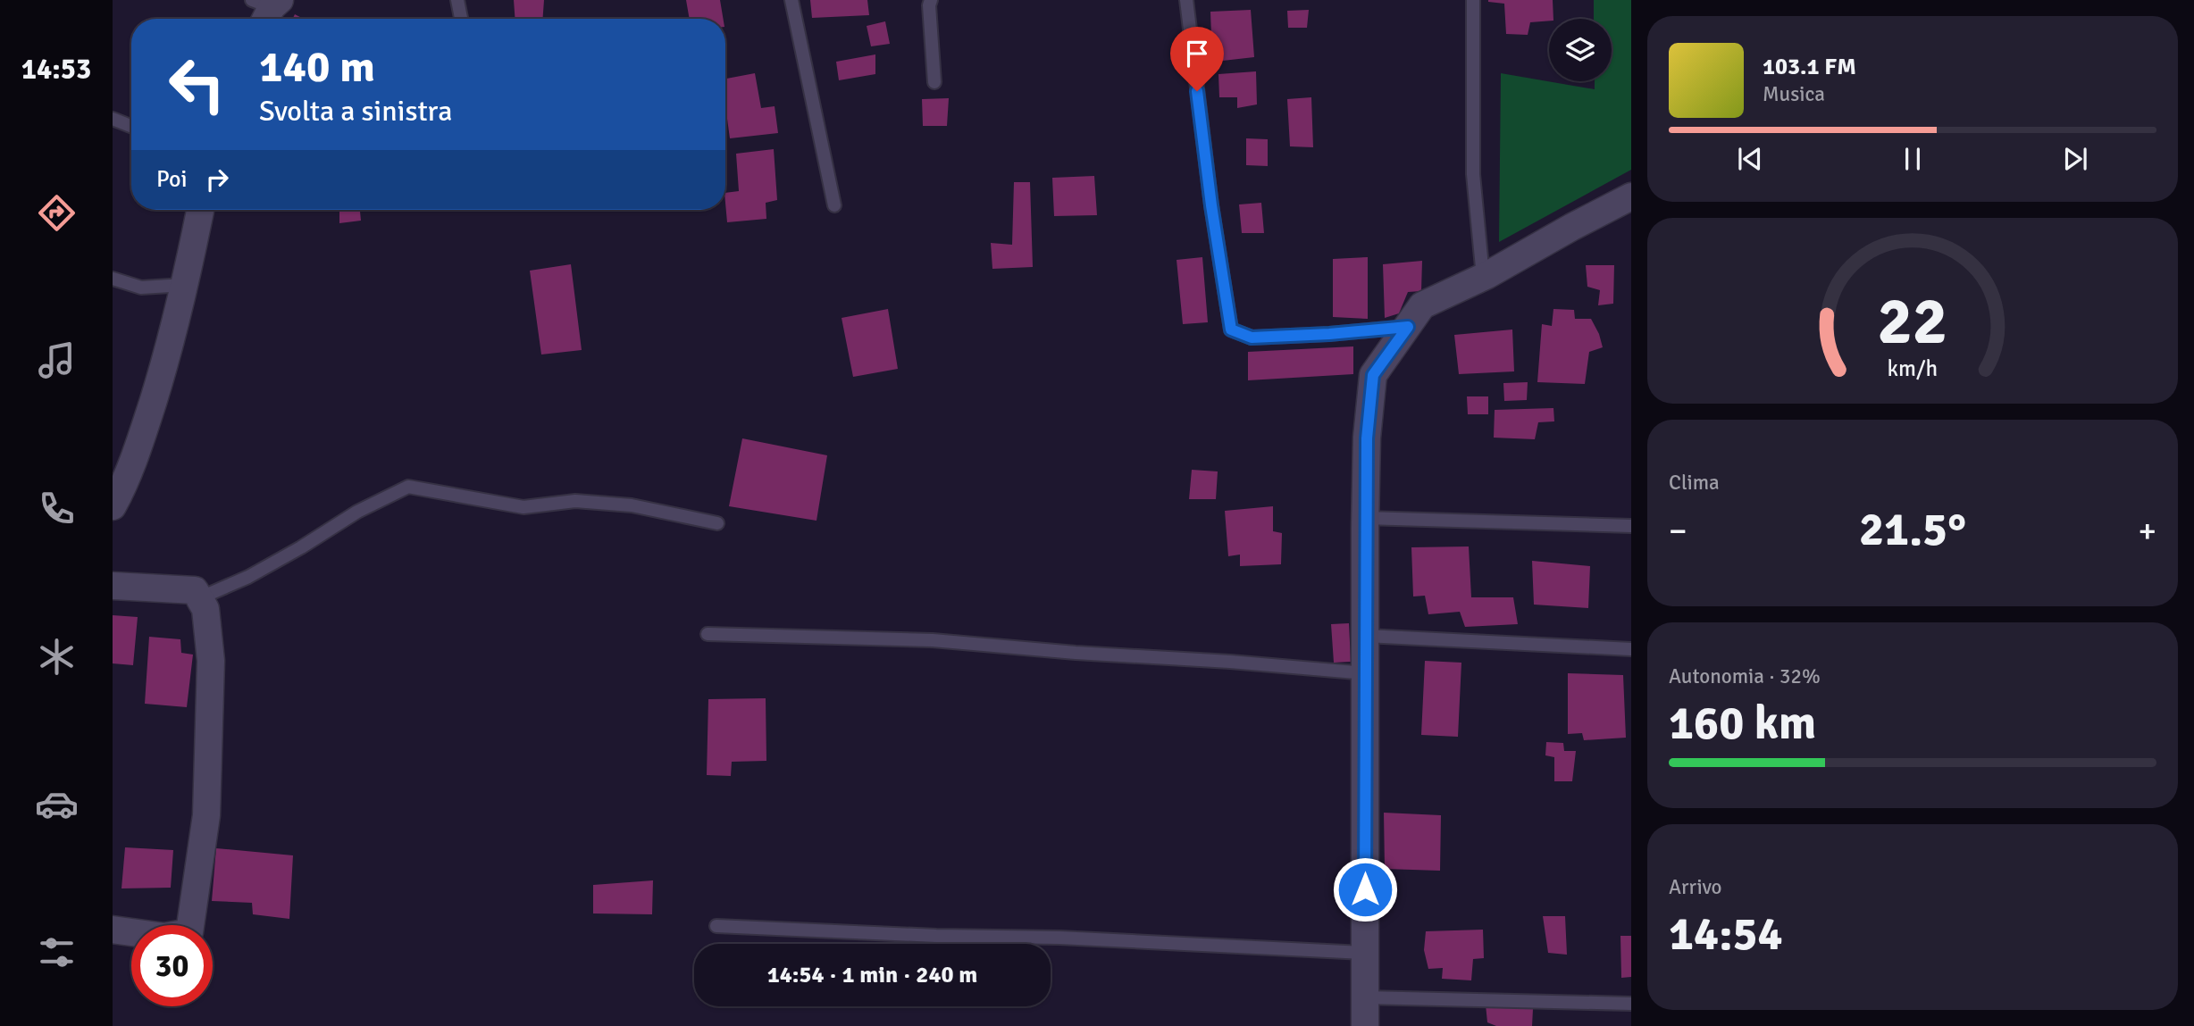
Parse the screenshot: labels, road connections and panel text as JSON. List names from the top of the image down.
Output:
{
  "page": {
    "tabs": "14:53",
    "turn": ["140 m", "Svolta a sinistra"],
    "song": ["103.1 FM", "Musica"],
    "then": "Poi",
    "tile": [
      "Clima",
      ["Autonomia · 32%", "160 km"],
      ["Arrivo", "14:54"]
    ],
    "heat": ["−", "21.5°", "+"],
    "limit": "30",
    "trip": "14:54 · 1 min · 240 m",
    "gauge": ["22", "km/h"]
  }
}
